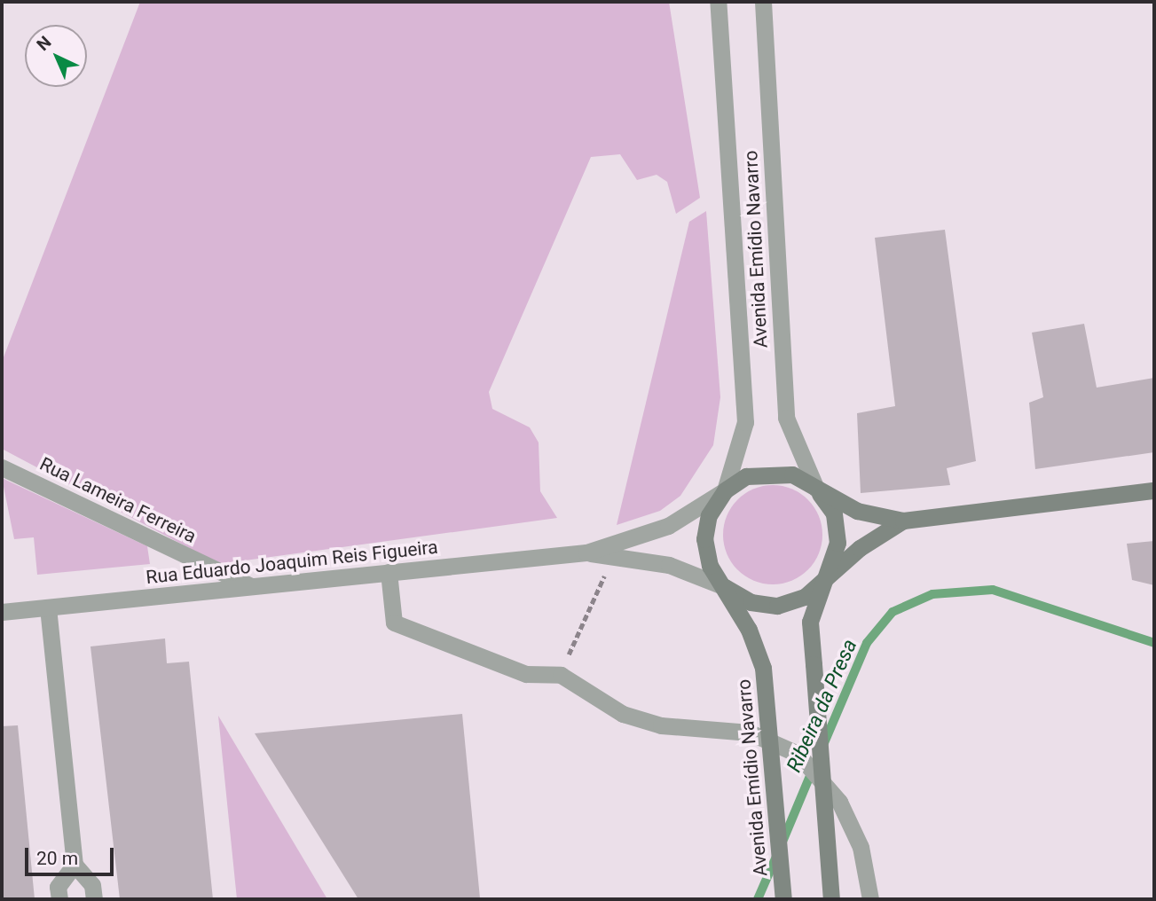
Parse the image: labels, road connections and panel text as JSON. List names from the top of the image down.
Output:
{
  "streets": {
    "main road": ["Avenida Emídio Navarro"],
    "street": ["Rua Lameira Ferreira", "Rua Eduardo Joaquim Reis Figueira"]
  },
  "crossings": [
    ["Avenida Emídio Navarro", "Rua Eduardo Joaquim Reis Figueira"],
    ["Rua Lameira Ferreira", "Rua Eduardo Joaquim Reis Figueira"]
  ],
  "water": ["Ribeira da Presa"],
  "scale_bar": "20 m",
  "north": "top left"
}
